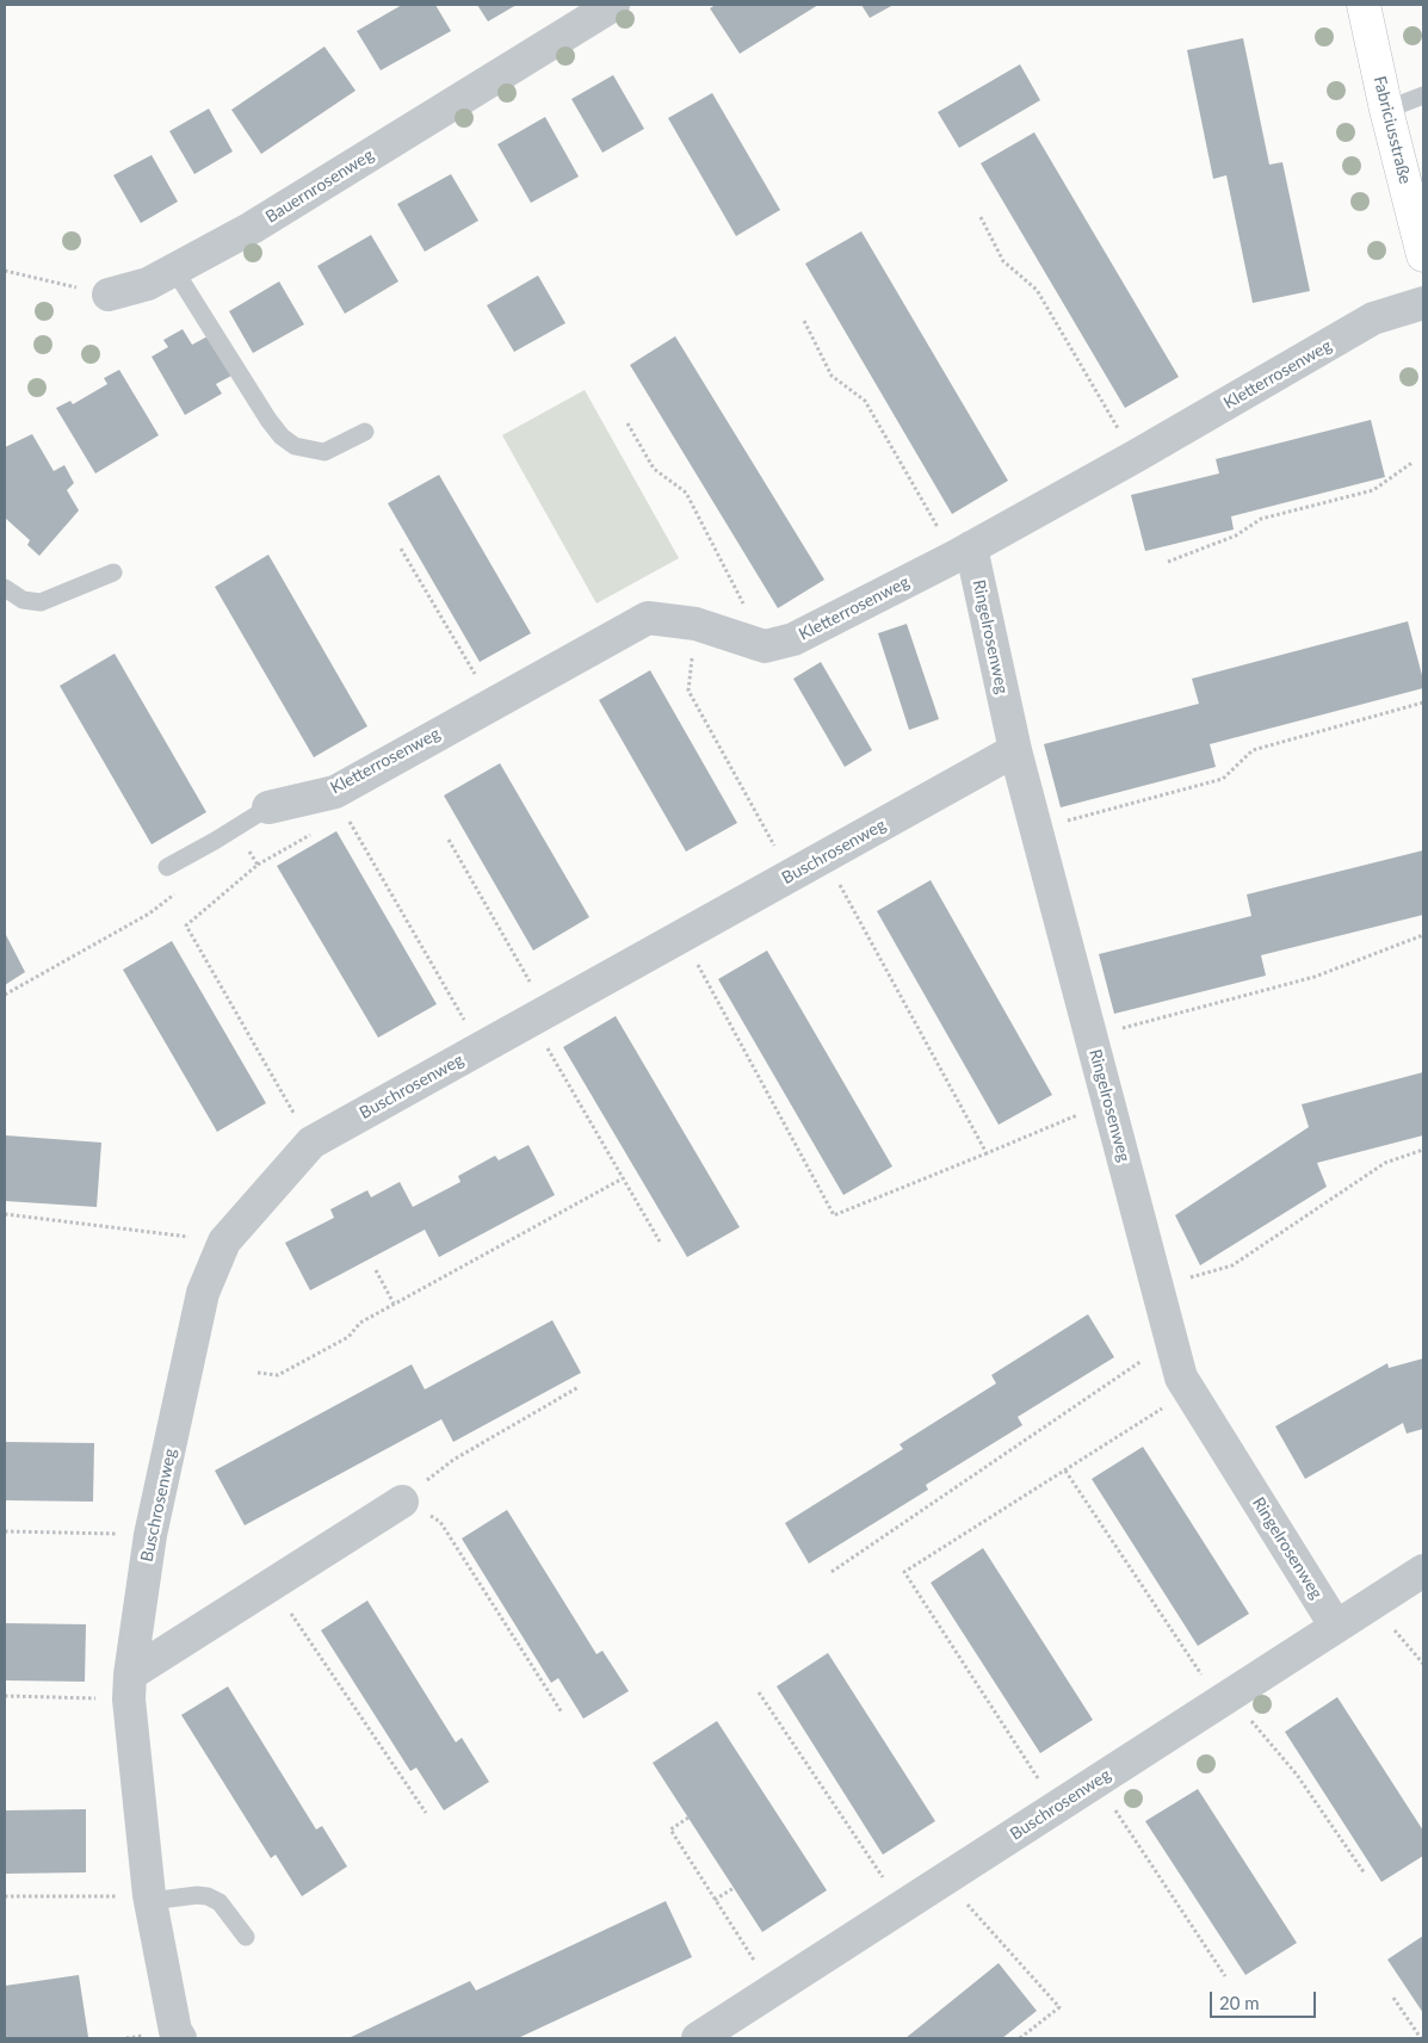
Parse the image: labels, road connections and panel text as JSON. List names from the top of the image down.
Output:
{
  "streets": {
    "street": [
      "Fabriciusstraße",
      "Bauernrosenweg",
      "Kletterrosenweg",
      "Ringelrosenweg",
      "Buschrosenweg"
    ]
  },
  "crossings": [
    ["Kletterrosenweg", "Ringelrosenweg"],
    ["Ringelrosenweg", "Buschrosenweg"]
  ],
  "scale_bar": "20 m"
}
